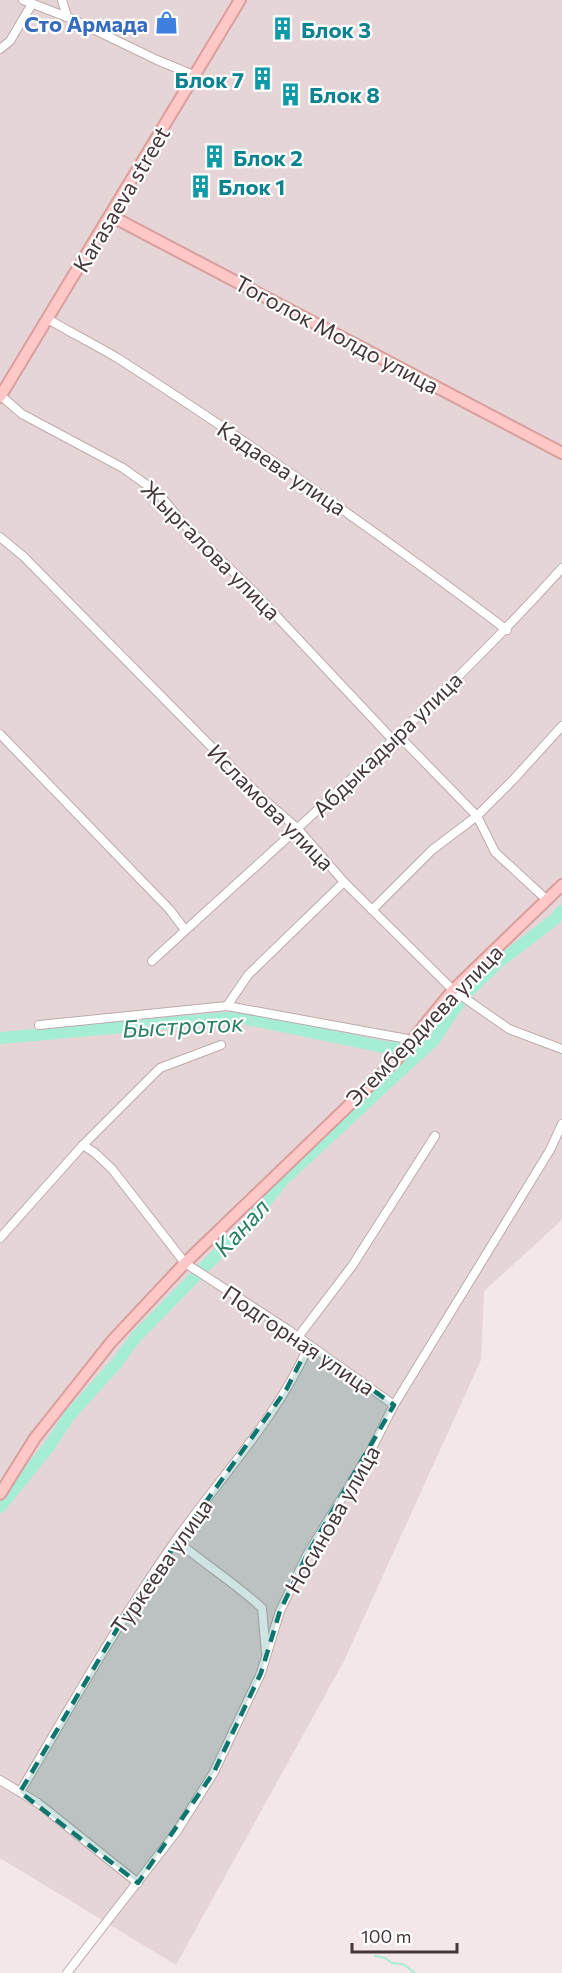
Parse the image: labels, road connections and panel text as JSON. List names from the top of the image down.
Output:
{
  "streets": {
    "street": [
      "Karasaeva street",
      "Тоголок Молдо улица",
      "Кадаева улица",
      "Жыргалова улица",
      "Абдыкадыра улица",
      "Исламова улица",
      "Эгембердиева улица",
      "Подгорная улица",
      "Носинова улица",
      "Туркеева улица"
    ]
  },
  "crossings": [
    ["Karasaeva street", "Тоголок Молдо улица"],
    ["Karasaeva street", "Кадаева улица"],
    ["Karasaeva street", "Жыргалова улица"],
    ["Кадаева улица", "Абдыкадыра улица"],
    ["Жыргалова улица", "Абдыкадыра улица"],
    ["Жыргалова улица", "Эгембердиева улица"],
    ["Абдыкадыра улица", "Исламова улица"],
    ["Исламова улица", "Эгембердиева улица"],
    ["Эгембердиева улица", "Подгорная улица"],
    ["Подгорная улица", "Носинова улица"],
    ["Подгорная улица", "Туркеева улица"]
  ],
  "water": ["Быстроток", "Канал"],
  "places": {
    "shop": ["Сто Армада"],
    "building": [
      "Блок 3",
      "Блок 7",
      "Блок 8",
      "Блок 2",
      "Блок 1"
    ]
  },
  "scale_bar": "100 m"
}
